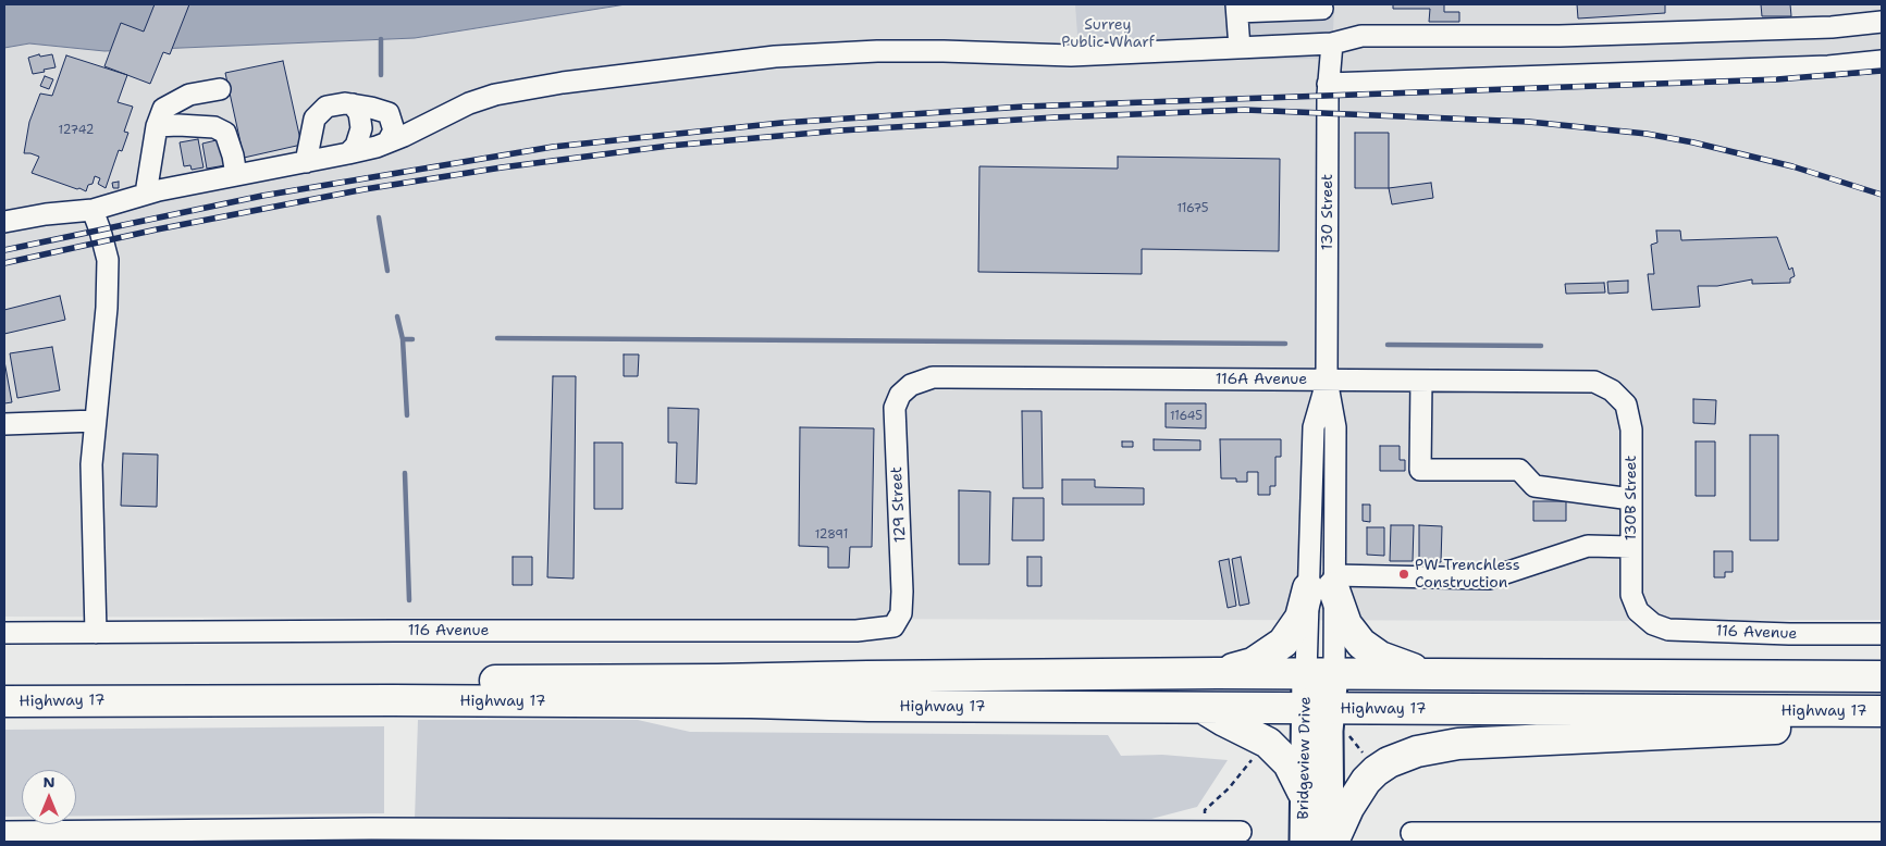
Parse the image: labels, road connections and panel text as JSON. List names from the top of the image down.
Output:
{
  "streets": {
    "highway": ["Highway 17"],
    "main road": ["Bridgeview Drive"],
    "street": [
      "130 Street",
      "116A Avenue",
      "130B Street",
      "129 Street",
      "116 Avenue"
    ]
  },
  "crossings": [
    ["130 Street", "116A Avenue"],
    ["130 Street", "Highway 17"],
    ["130 Street", "Bridgeview Drive"],
    ["116A Avenue", "130B Street"],
    ["116A Avenue", "129 Street"],
    ["130B Street", "116 Avenue"],
    ["129 Street", "116 Avenue"],
    ["Highway 17", "Bridgeview Drive"]
  ],
  "parks": ["Surrey Public Wharf"],
  "places": ["PW Trenchless Construction"],
  "house_numbers": [
    "12742",
    "11675",
    "11645",
    "12891"
  ],
  "north": "top"
}
